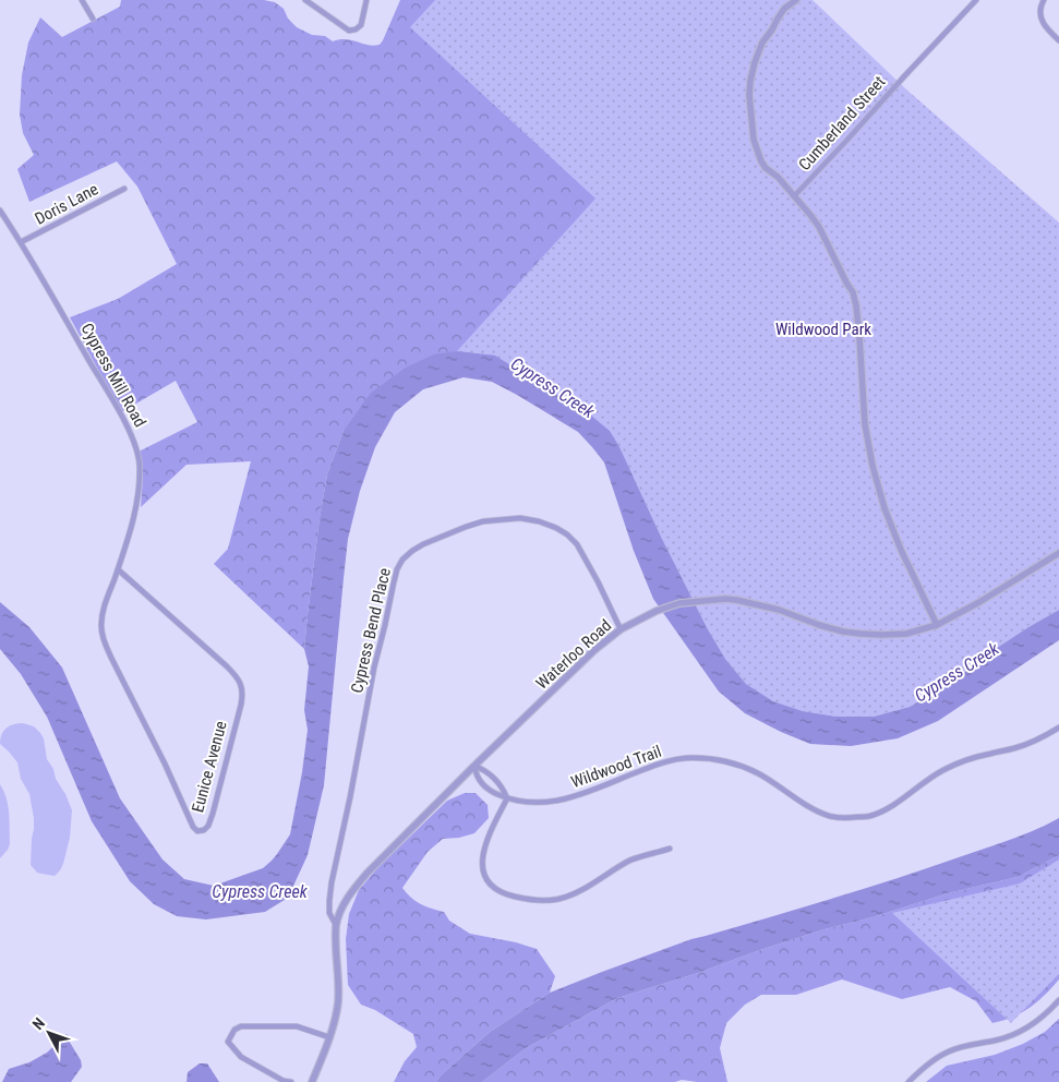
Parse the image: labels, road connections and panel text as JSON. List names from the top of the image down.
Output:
{
  "streets": {
    "street": [
      "Cumberland Street",
      "Doris Lane",
      "Cypress Mill Road",
      "Cypress Bend Place",
      "Waterloo Road",
      "Eunice Avenue",
      "Wildwood Trail"
    ]
  },
  "crossings": [
    ["Doris Lane", "Cypress Mill Road"],
    ["Cypress Mill Road", "Eunice Avenue"],
    ["Cypress Bend Place", "Waterloo Road"],
    ["Waterloo Road", "Wildwood Trail"]
  ],
  "water": ["Cypress Creek"],
  "parks": ["Wildwood Park"],
  "north": "top left"
}
